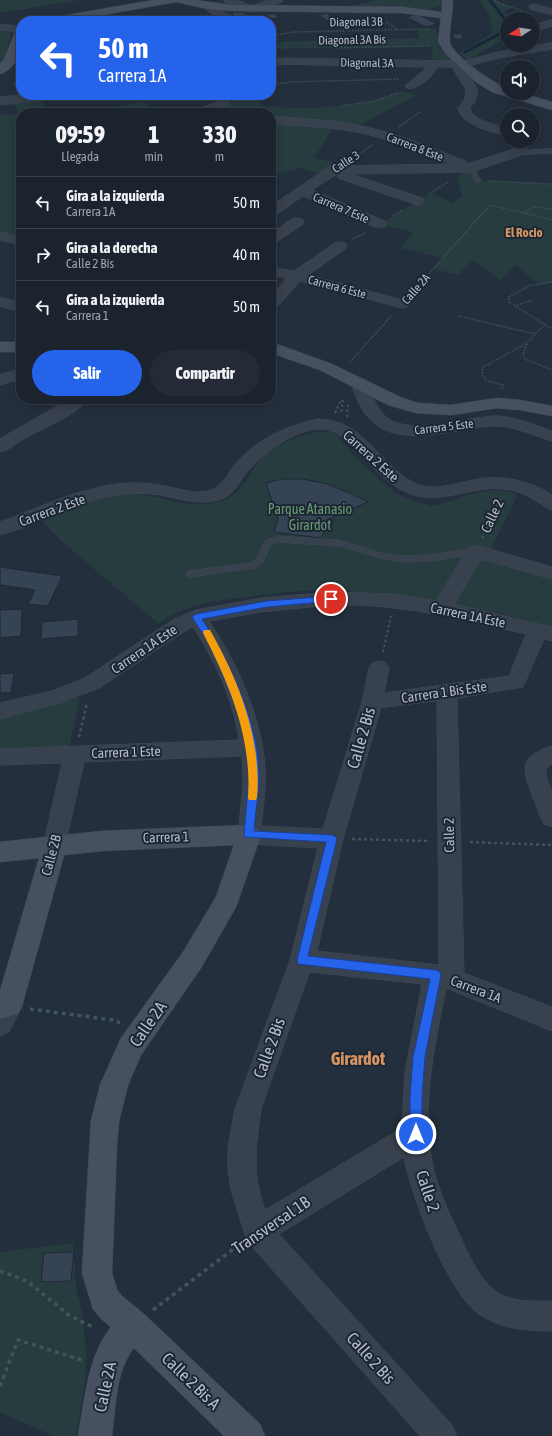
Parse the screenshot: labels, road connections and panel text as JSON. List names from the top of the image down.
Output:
{
  "streets": {
    "street": [
      "Diagonal 3A",
      "Carrera 8 Este",
      "Calle 3",
      "Carrera 7 Este",
      "Carrera 6 Este",
      "Calle 2A",
      "Carrera 5 Este",
      "Carrera 2 Este",
      "Calle 2",
      "Carrera 1A Este",
      "Carrera 1 Bis Este",
      "Calle 2 Bis",
      "Carrera 1 Este",
      "Carrera 1",
      "Calle 2B",
      "Carrera 1A",
      "Transversal 1B",
      "Calle 2 Bis A"
    ],
    "path": ["Diagonal 3B", "Diagonal 3A Bis"]
  },
  "crossings": [
    ["Carrera 8 Este", "Calle 3"],
    ["Calle 3", "Carrera 7 Este"],
    ["Carrera 6 Este", "Calle 2A"],
    ["Calle 2A", "Carrera 1A Este"],
    ["Calle 2A", "Carrera 1 Este"],
    ["Calle 2A", "Carrera 1"],
    ["Calle 2A", "Transversal 1B"],
    ["Calle 2A", "Calle 2 Bis A"],
    ["Carrera 2 Este", "Calle 2"],
    ["Calle 2", "Carrera 1 Bis Este"],
    ["Calle 2", "Carrera 1A"],
    ["Calle 2", "Transversal 1B"],
    ["Carrera 1A Este", "Carrera 1 Bis Este"],
    ["Carrera 1 Bis Este", "Calle 2 Bis"],
    ["Calle 2 Bis", "Carrera 1"],
    ["Calle 2 Bis", "Carrera 1A"],
    ["Calle 2 Bis", "Transversal 1B"],
    ["Carrera 1 Este", "Calle 2B"],
    ["Carrera 1", "Calle 2B"],
    ["Transversal 1B", "Calle 2 Bis A"]
  ],
  "districts": ["El Rocio", "Girardot"],
  "parks": ["Parque Atanasio Girardot"],
  "north": "left",
  "page": {
    "turn": ["50 m", "Carrera 1A"],
    "eta": [
      "09:59",
      "Llegada",
      "1",
      "min",
      "330",
      "m"
    ],
    "list": [
      {
        "name": "Gira a la izquierda",
        "note": "Carrera 1A",
        "value": "50 m"
      },
      {
        "name": "Gira a la derecha",
        "note": "Calle 2 Bis",
        "value": "40 m"
      },
      {
        "name": "Gira a la izquierda",
        "note": "Carrera 1",
        "value": "50 m"
      }
    ],
    "buttons": ["Salir", "Compartir"]
  }
}
